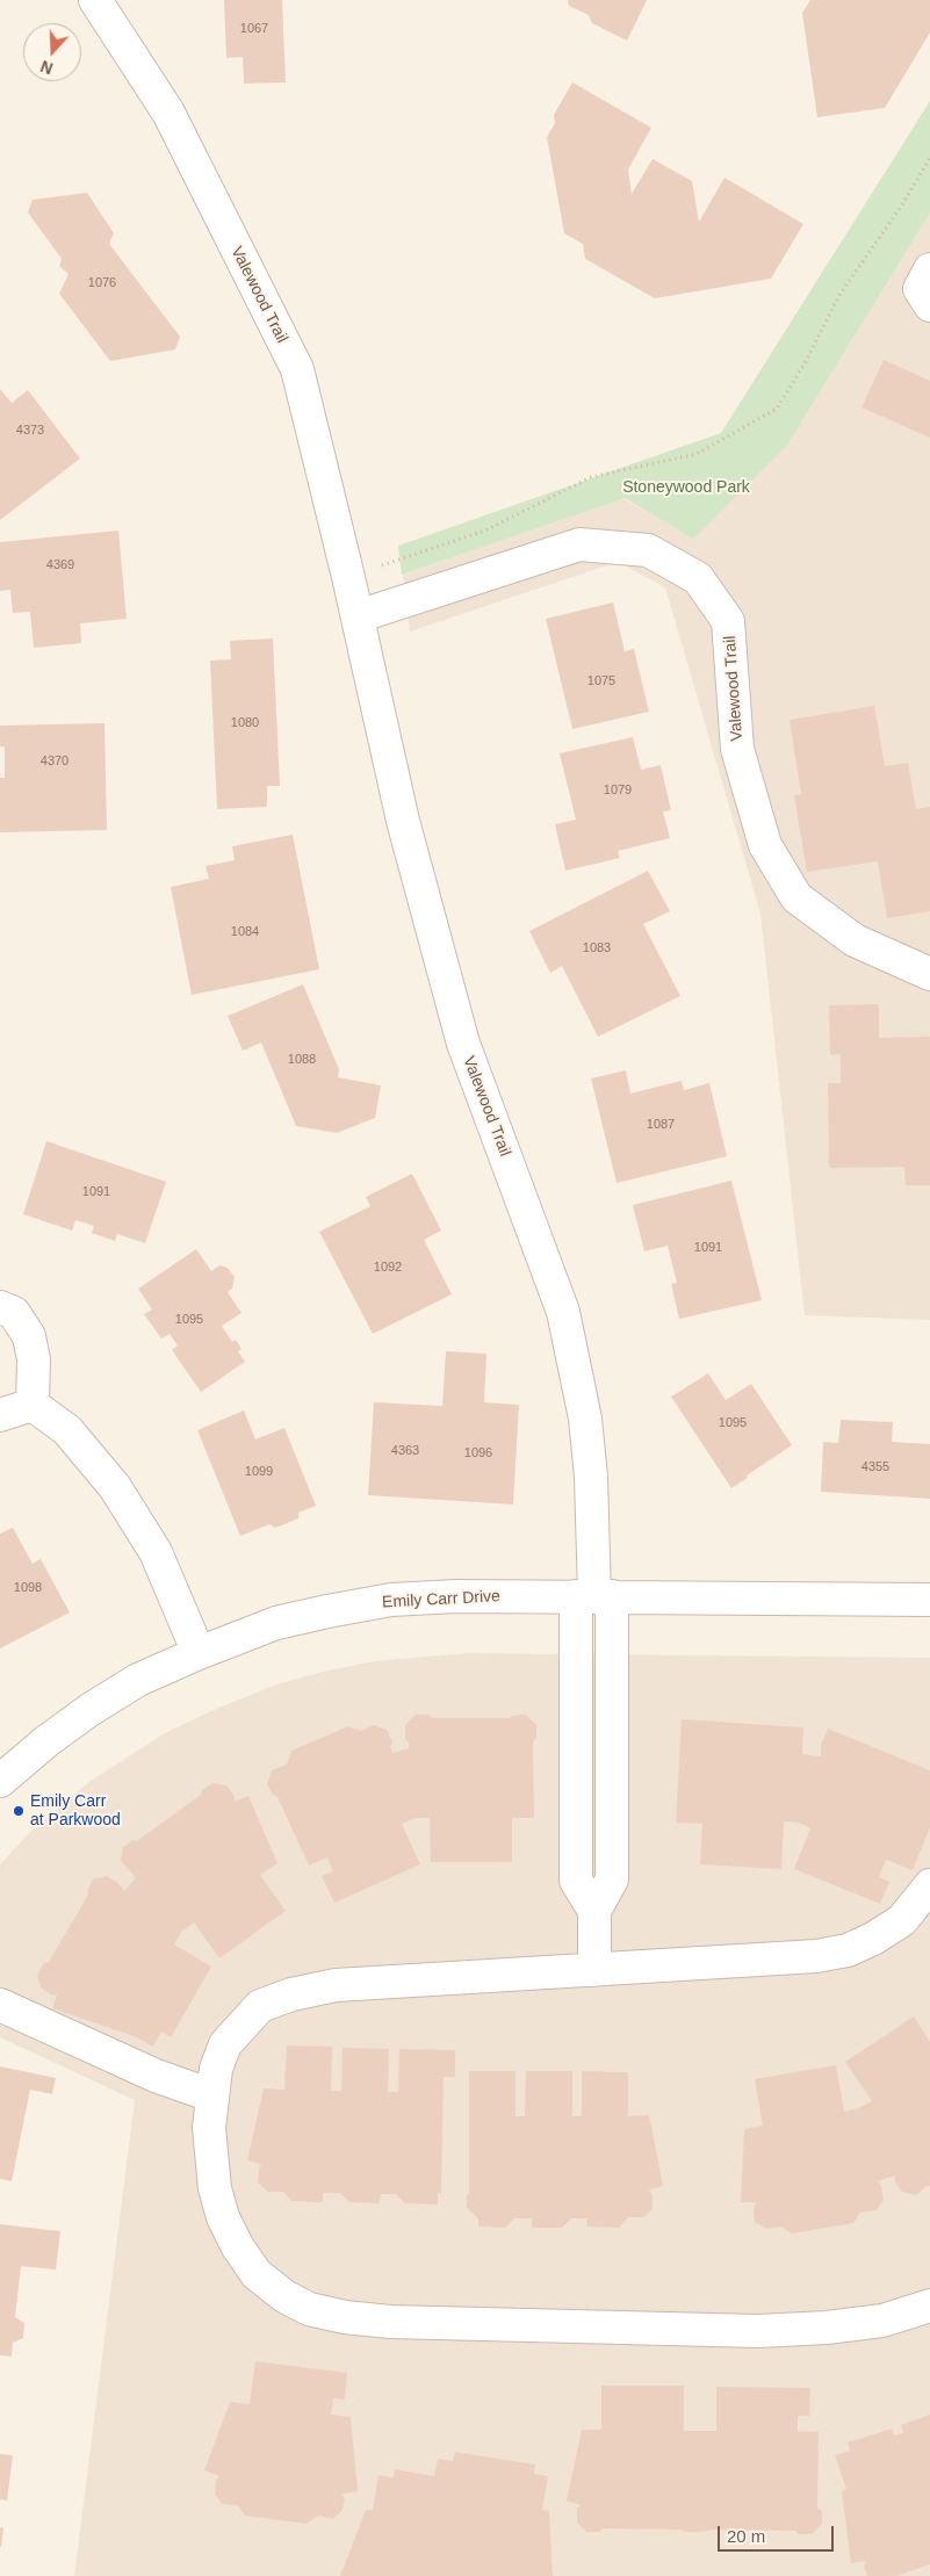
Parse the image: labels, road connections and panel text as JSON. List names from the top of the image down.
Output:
{
  "streets": {
    "street": ["Valewood Trail", "Emily Carr Drive"]
  },
  "crossings": [
    ["Valewood Trail", "Emily Carr Drive"]
  ],
  "parks": ["Stoneywood Park"],
  "places": ["Emily Carr at Parkwood"],
  "house_numbers": [
    "1067",
    "1076",
    "4373",
    "4369",
    "1075",
    "1080",
    "4370",
    "1079",
    "1084",
    "1083",
    "1088",
    "1087",
    "1091",
    "1091",
    "1092",
    "1095",
    "1095",
    "4363",
    "1096",
    "4355",
    "1099",
    "1098"
  ],
  "scale_bar": "20 m",
  "north": "bottom"
}
